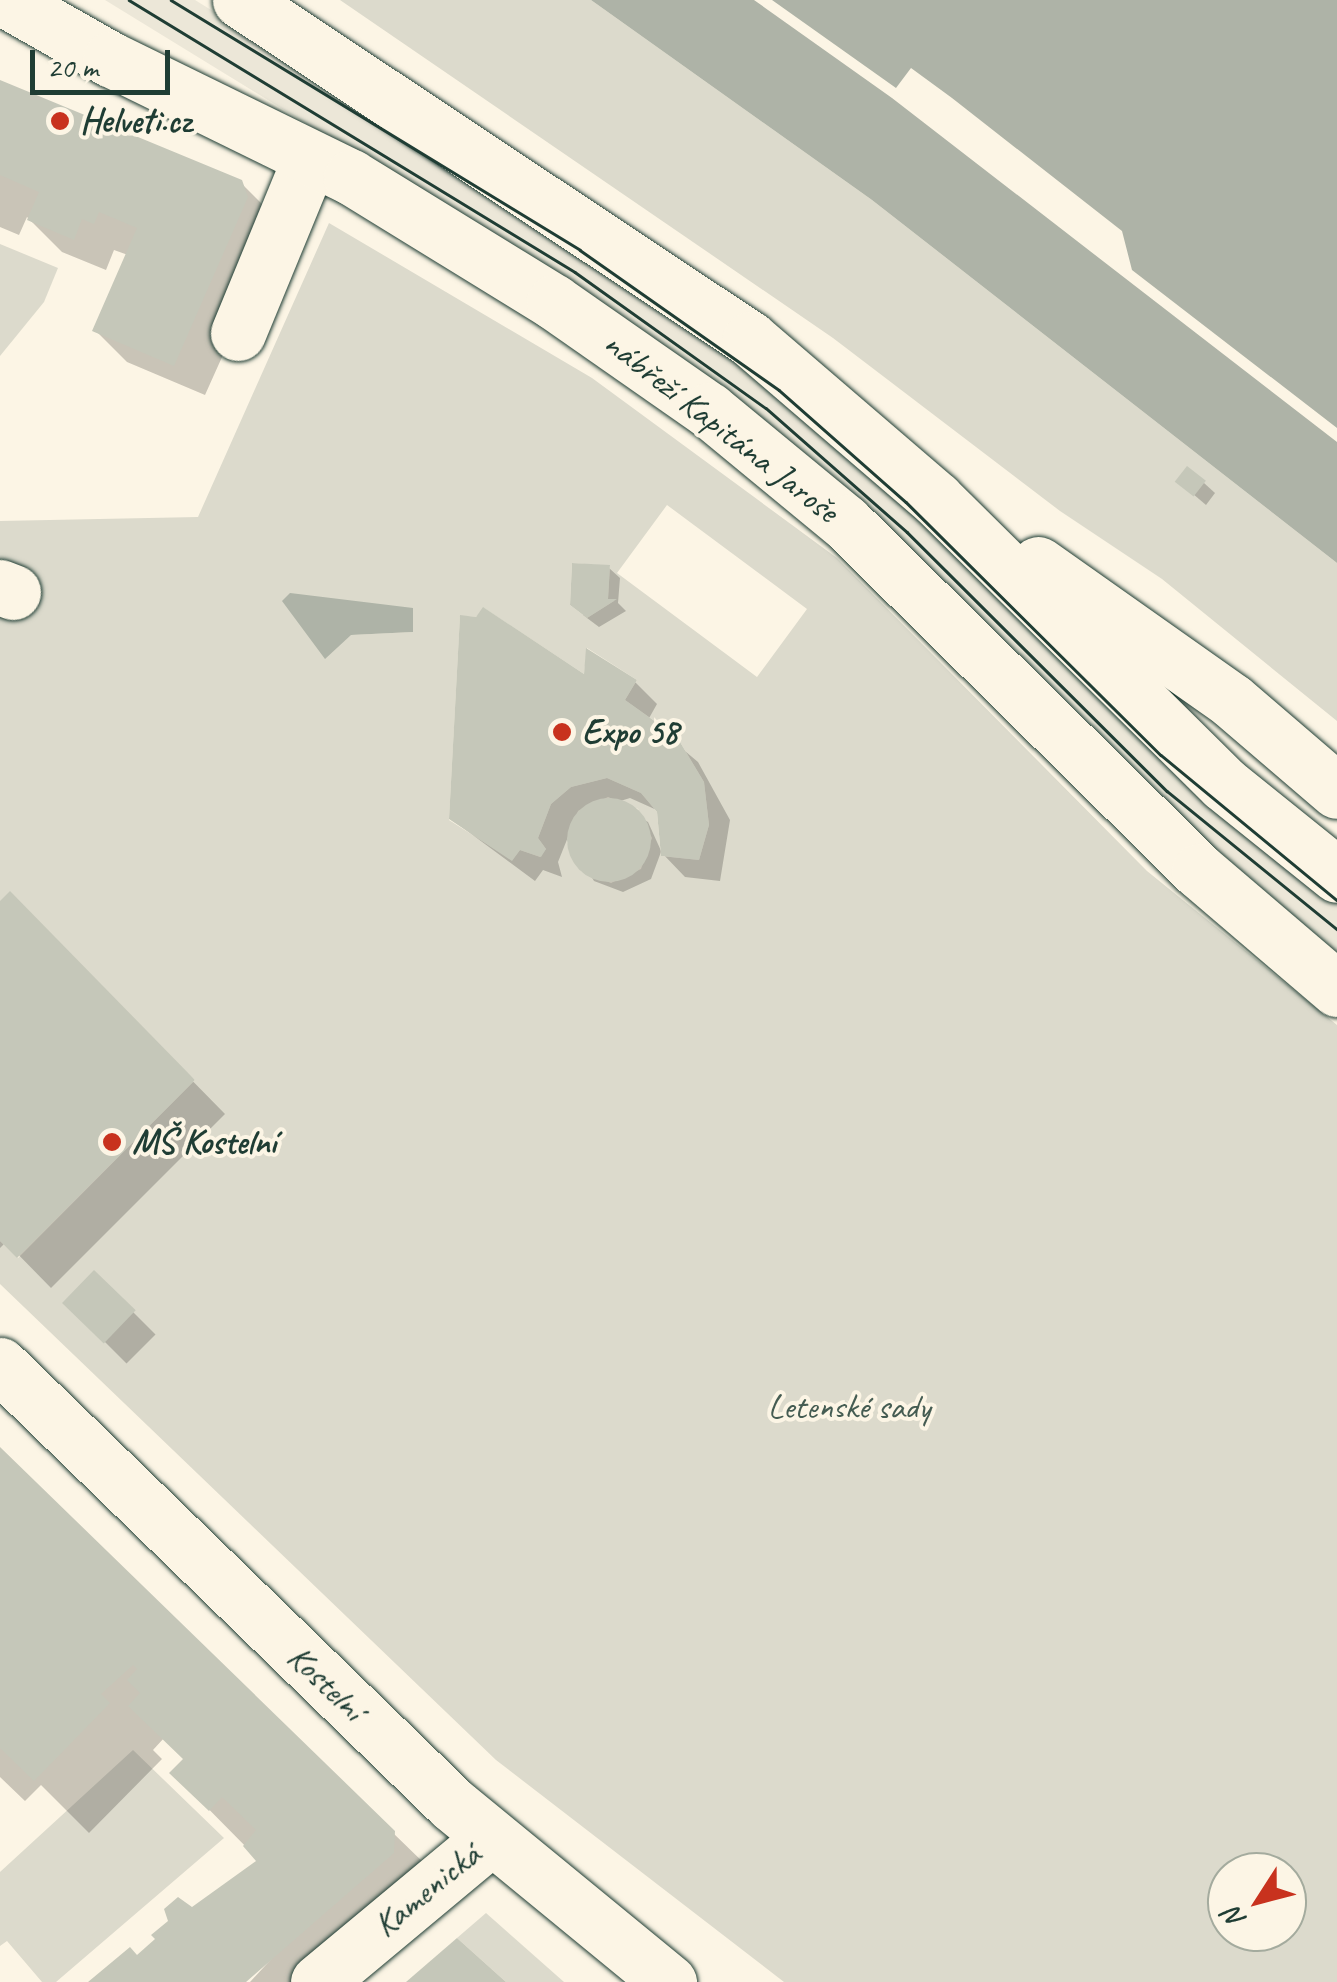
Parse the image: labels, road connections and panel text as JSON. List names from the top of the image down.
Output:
{
  "streets": {
    "main road": ["nábřeží Kapitána Jaroše", "Kostelní", "Kamenická"]
  },
  "crossings": [
    ["Kostelní", "Kamenická"]
  ],
  "parks": ["Letenské sady"],
  "places": ["Helveti.cz", "Expo 58", "MŠ Kostelní"],
  "scale_bar": "20 m",
  "north": "bottom left"
}
